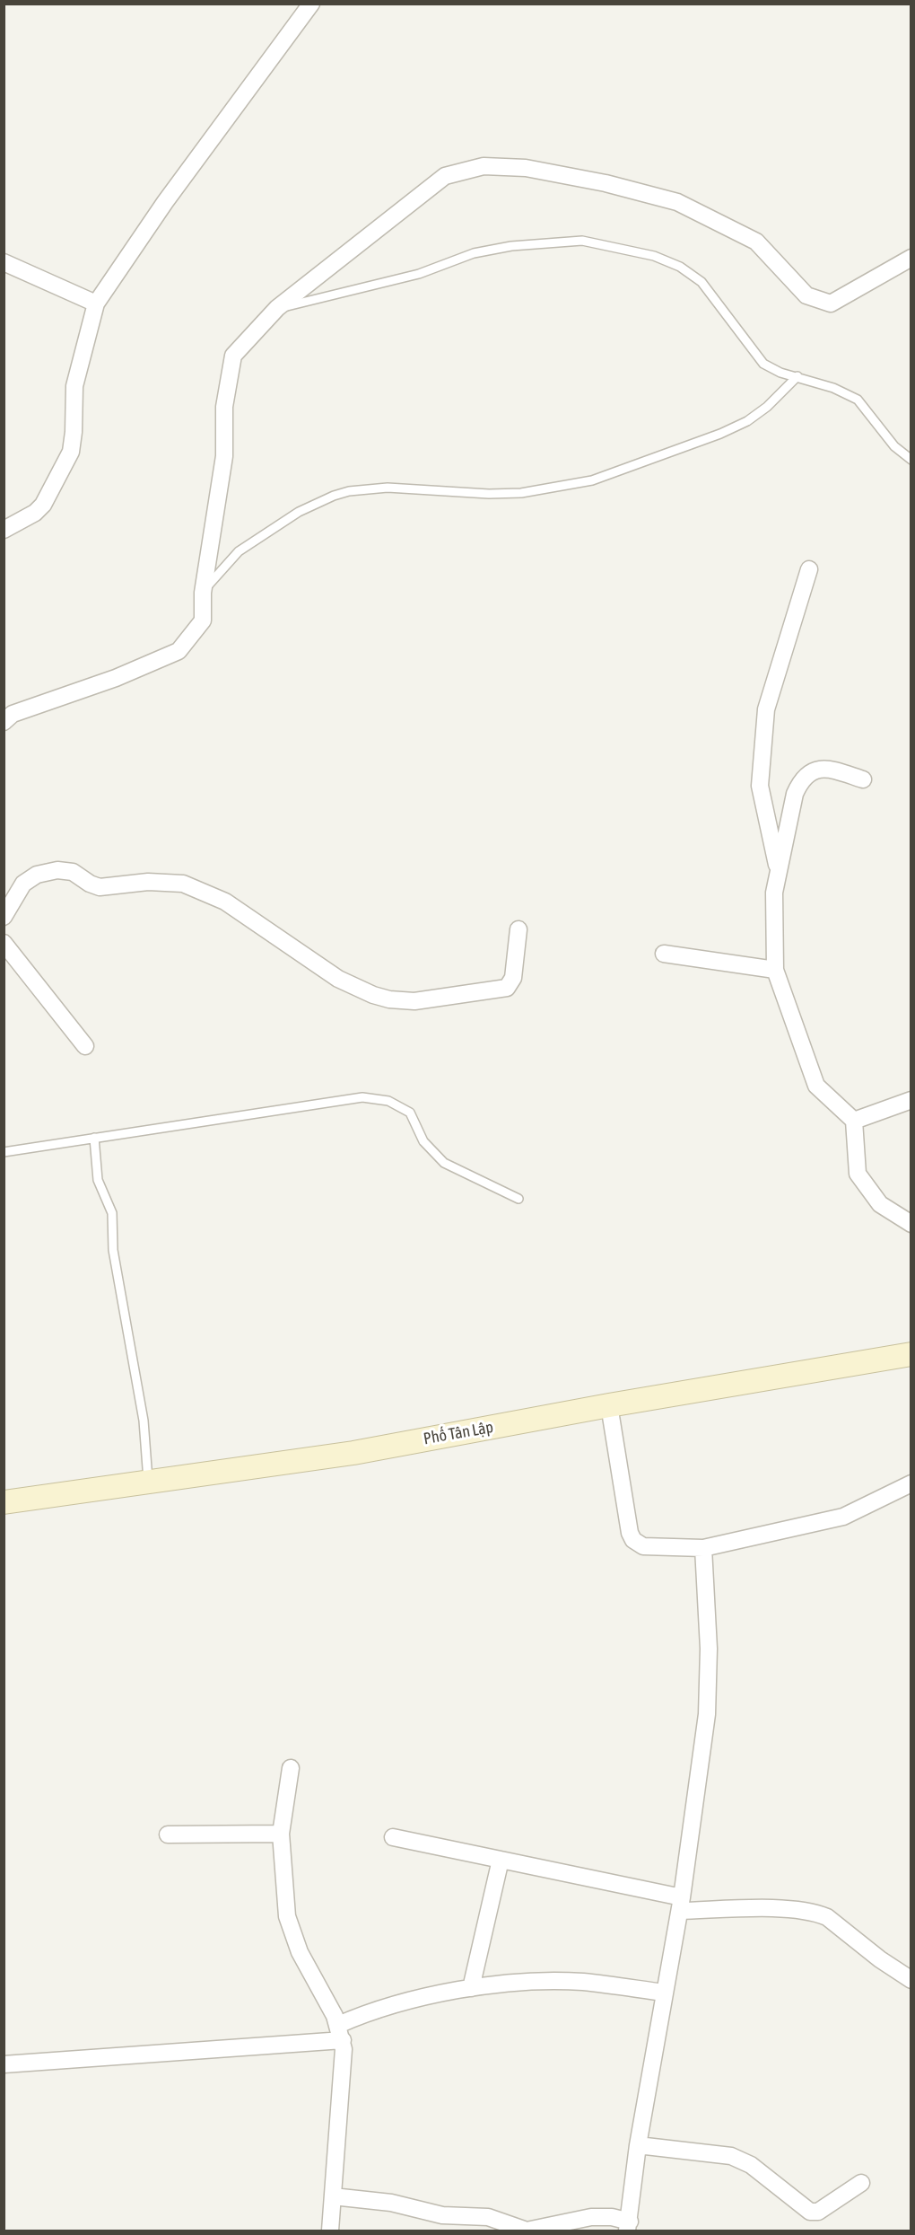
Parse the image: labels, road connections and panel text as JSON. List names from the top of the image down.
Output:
{
  "streets": {
    "main road": ["Phố Tân Lập"]
  }
}
